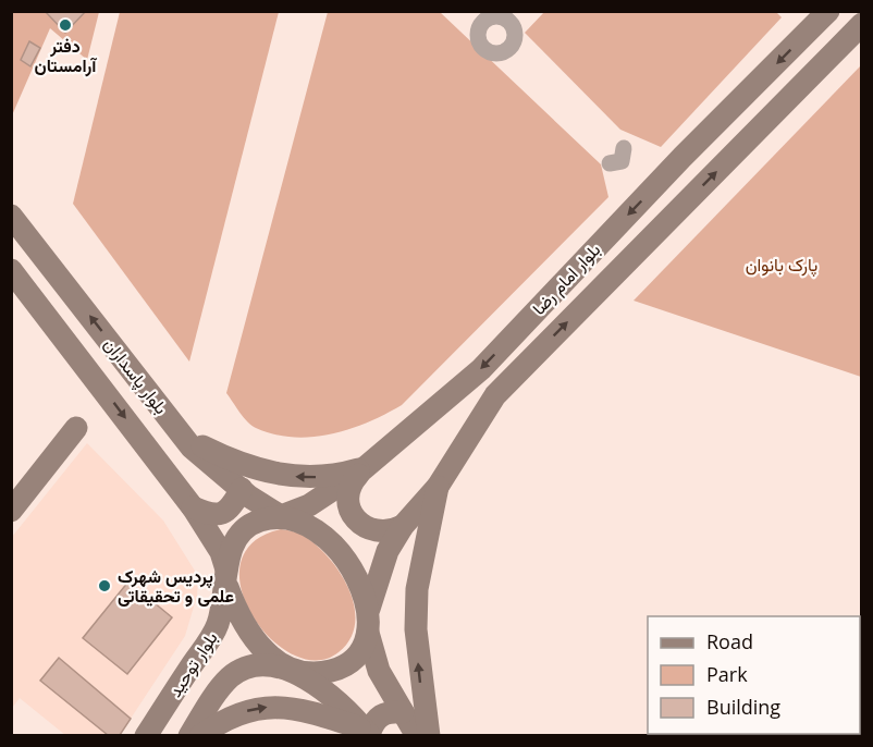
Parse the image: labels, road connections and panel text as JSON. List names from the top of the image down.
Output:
{
  "streets": {
    "main road": ["بلوار امام رضا", "بلوار پاسداران", "بلوار توحید"]
  },
  "crossings": [
    ["بلوار امام رضا", "بلوار پاسداران"],
    ["بلوار امام رضا", "بلوار توحید"],
    ["بلوار پاسداران", "بلوار توحید"]
  ],
  "parks": ["پارک بانوان"],
  "places": ["دفتر آرامستان", "پردیس شهرک علمی و تحقیقاتی"],
  "legend": ["Road", "Park", "Building"]
}
